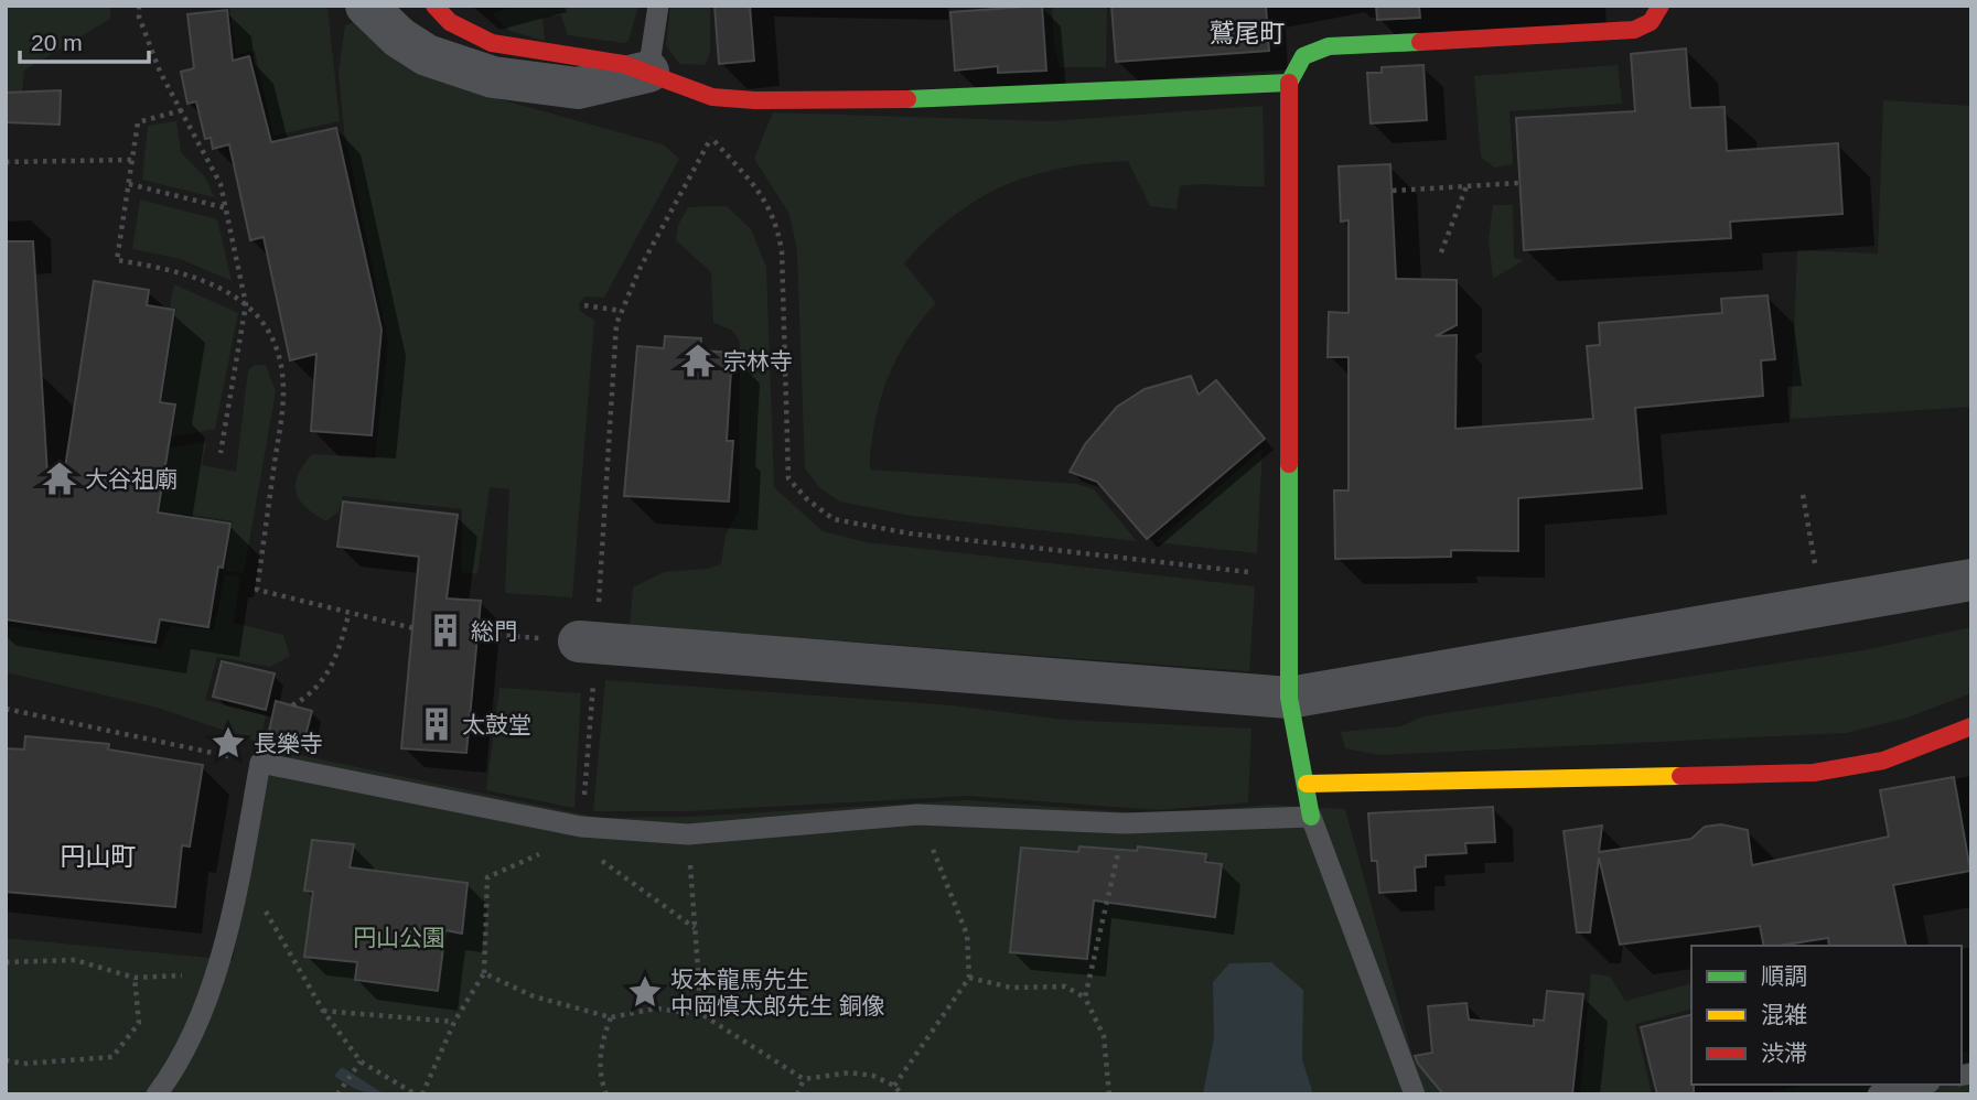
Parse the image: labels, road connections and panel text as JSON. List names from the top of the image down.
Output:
{
  "districts": ["鷲尾町", "円山町"],
  "parks": ["円山公園"],
  "places": {
    "temple": ["宗林寺", "大谷祖廟"],
    "building": ["総門", "太鼓堂"],
    "place": ["長樂寺", "坂本龍馬先生 中岡慎太郎先生 銅像"]
  },
  "legend": ["順調", "混雑", "渋滞"],
  "scale_bar": "20 m"
}
